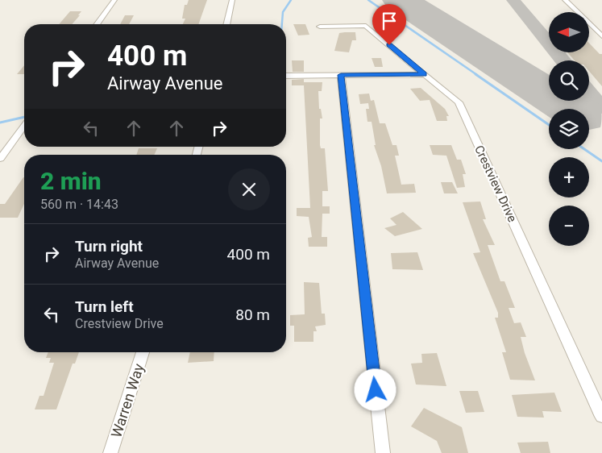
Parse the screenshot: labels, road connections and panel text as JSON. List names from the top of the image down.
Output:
{
  "streets": {
    "street": ["Crestview Drive", "Warren Way"]
  },
  "north": "left",
  "page": {
    "map_buttons": ["+", "−"],
    "turn": ["400 m", "Airway Avenue"],
    "heading": ["2 min", "560 m · 14:43"],
    "list": [
      {
        "name": "Turn right",
        "note": "Airway Avenue",
        "value": "400 m"
      },
      {
        "name": "Turn left",
        "note": "Crestview Drive",
        "value": "80 m"
      }
    ]
  }
}
